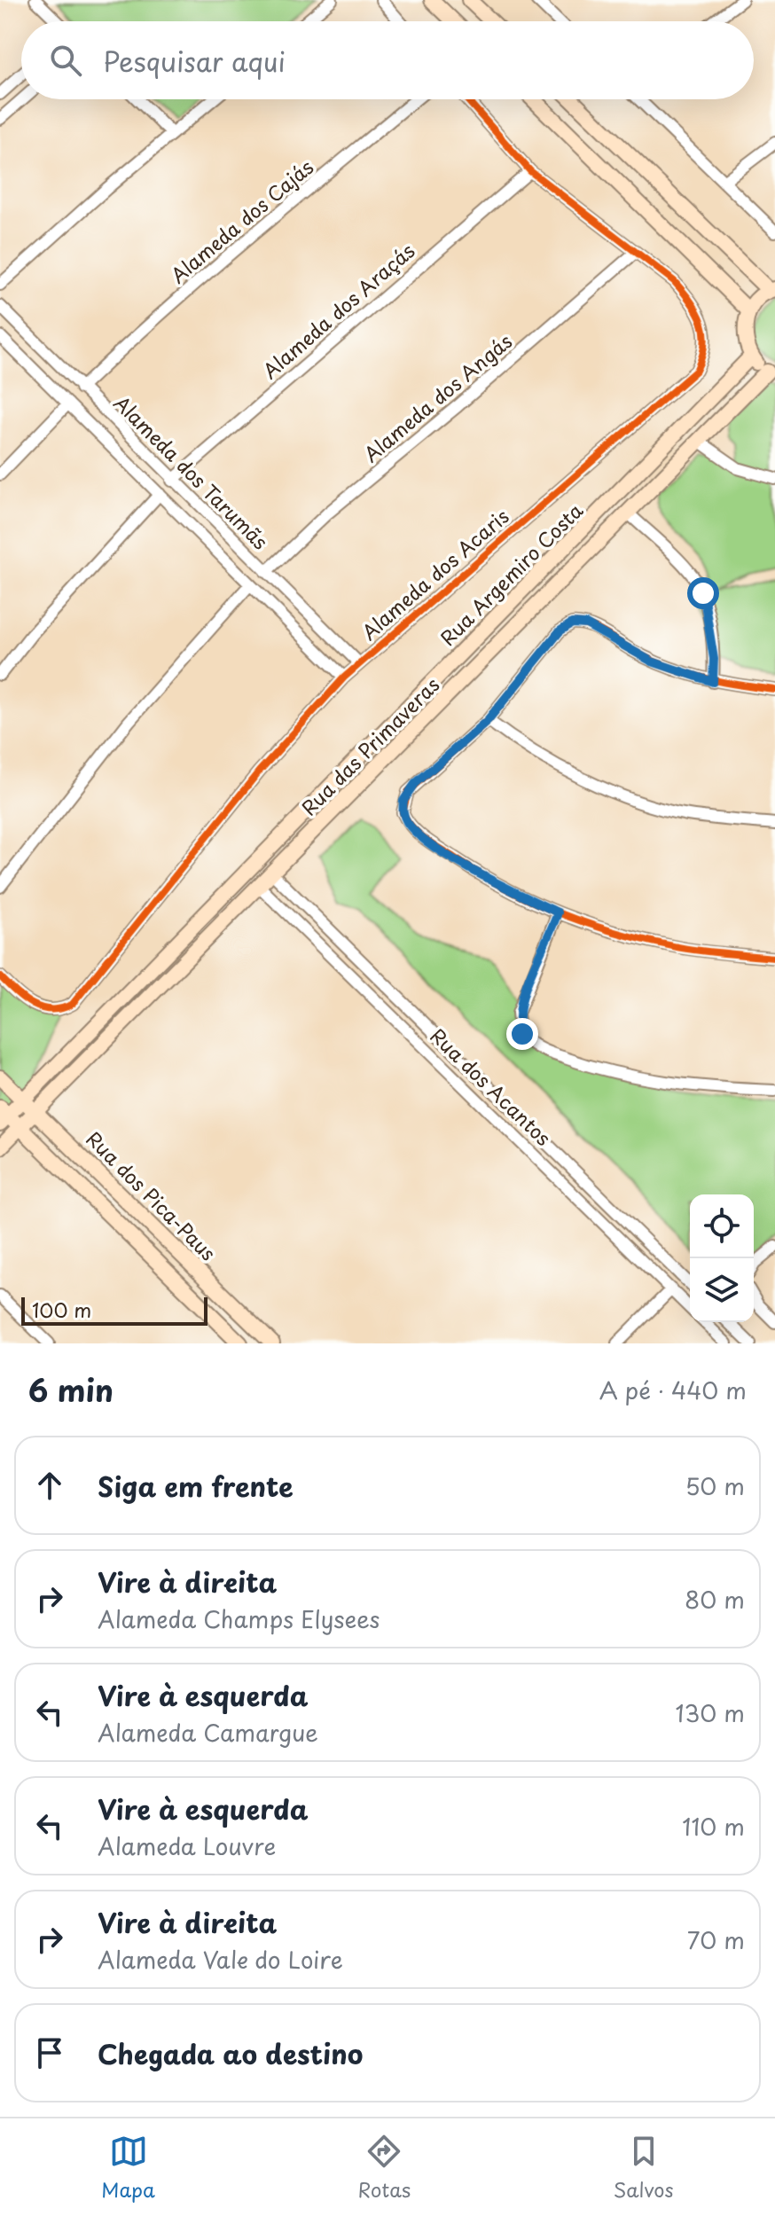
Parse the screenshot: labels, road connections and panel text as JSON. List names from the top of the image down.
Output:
{
  "streets": {
    "street": [
      "Alameda dos Cajás",
      "Alameda dos Araçás",
      "Alameda dos Angás",
      "Alameda dos Tarumãs",
      "Alameda dos Acaris",
      "Rua Argemiro Costa",
      "Rua das Primaveras",
      "Rua dos Acantos",
      "Rua dos Pica-Paus"
    ]
  },
  "crossings": [
    ["Alameda dos Cajás", "Alameda dos Tarumãs"],
    ["Alameda dos Araçás", "Alameda dos Tarumãs"],
    ["Alameda dos Araçás", "Alameda dos Acaris"],
    ["Alameda dos Angás", "Alameda dos Tarumãs"],
    ["Alameda dos Angás", "Alameda dos Acaris"],
    ["Alameda dos Tarumãs", "Alameda dos Acaris"],
    ["Rua Argemiro Costa", "Rua dos Pica-Paus"],
    ["Rua das Primaveras", "Rua dos Acantos"],
    ["Rua das Primaveras", "Rua dos Pica-Paus"]
  ],
  "scale_bar": "100 m",
  "page": {
    "search": "Pesquisar aqui",
    "scale": "100 m",
    "heading": ["6 min", "A pé · 440 m"],
    "list": [
      ["Siga em frente", "50 m"],
      ["Vire à direita", "Alameda Champs Elysees", "80 m"],
      ["Vire à esquerda", "Alameda Camargue", "130 m"],
      ["Vire à esquerda", "Alameda Louvre", "110 m"],
      ["Vire à direita", "Alameda Vale do Loire", "70 m"],
      "Chegada ao destino"
    ],
    "nav": ["Mapa", "Rotas", "Salvos"]
  }
}
